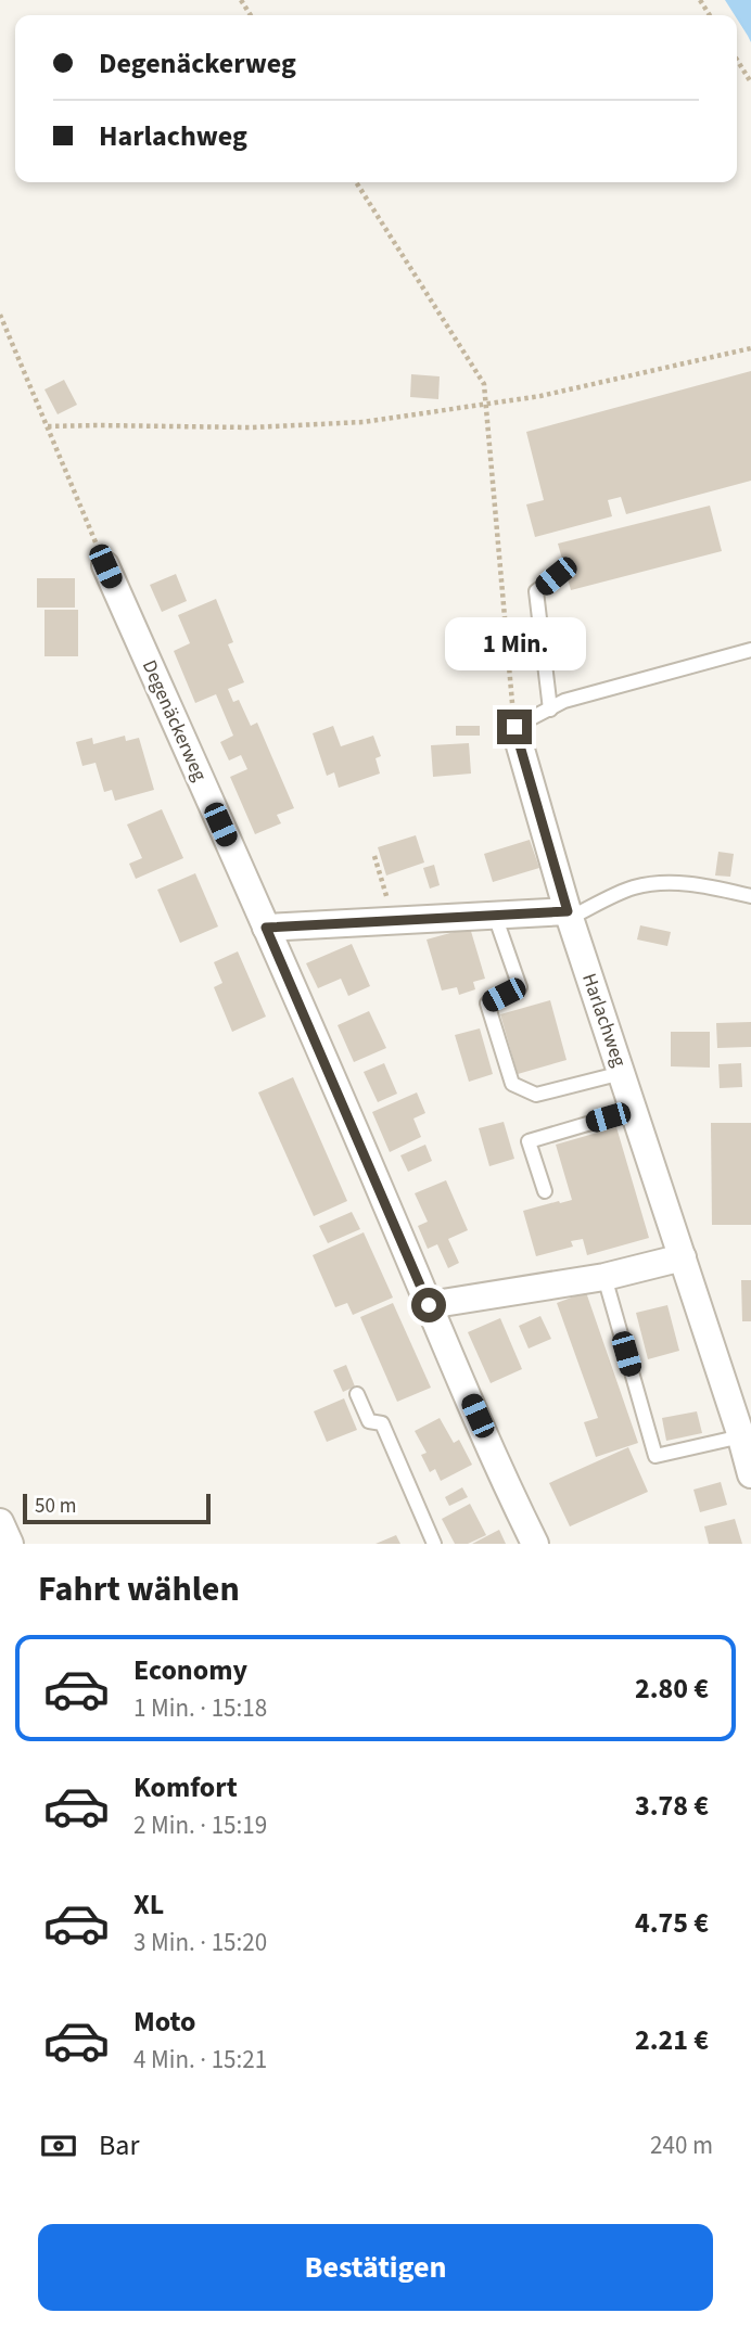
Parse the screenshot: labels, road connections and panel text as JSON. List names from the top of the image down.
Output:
{
  "streets": {
    "street": ["Degenäckerweg", "Harlachweg"]
  },
  "scale_bar": "50 m",
  "page": {
    "banner": ["Degenäckerweg", "Harlachweg"],
    "bubble": "1 Min.",
    "scale": "50 m",
    "heading": "Fahrt wählen",
    "list": [
      {
        "name": "Economy",
        "note": "1 Min. · 15:18",
        "value": "2.80 €"
      },
      {
        "name": "Komfort",
        "note": "2 Min. · 15:19",
        "value": "3.78 €"
      },
      {
        "name": "XL",
        "note": "3 Min. · 15:20",
        "value": "4.75 €"
      },
      {
        "name": "Moto",
        "note": "4 Min. · 15:21",
        "value": "2.21 €"
      }
    ],
    "pay": ["Bar", "240 m"],
    "buttons": "Bestätigen"
  }
}
